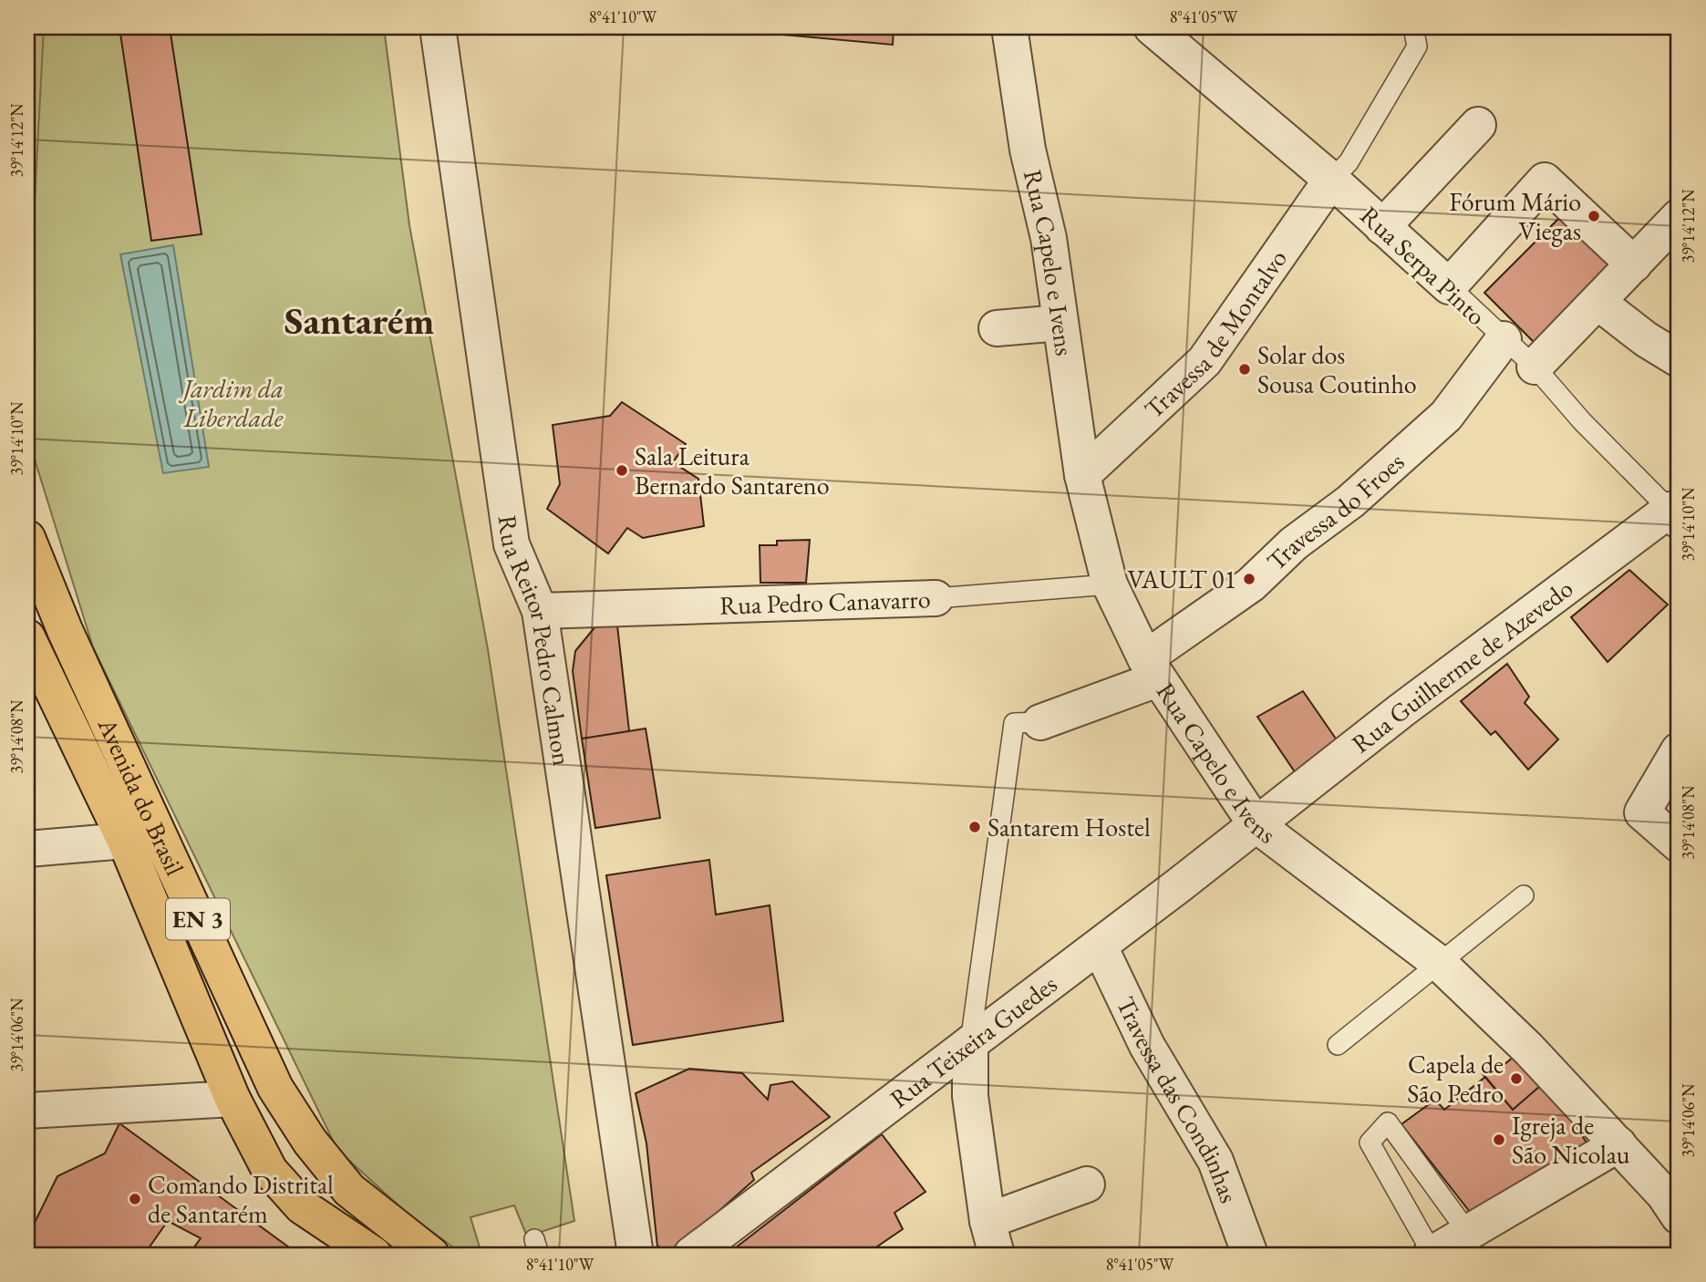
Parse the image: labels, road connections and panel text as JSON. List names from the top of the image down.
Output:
{
  "streets": {
    "main road": ["Avenida do Brasil", "EN 3"],
    "street": [
      "Rua Capelo e Ivens",
      "Rua Serpa Pinto",
      "Travessa de Montalvo",
      "Travessa do Froes",
      "Rua Pedro Canavarro",
      "Rua Reitor Pedro Calmon",
      "Rua Guilherme de Azevedo",
      "Rua Teixeira Guedes",
      "Travessa das Condinhas"
    ]
  },
  "crossings": [
    ["Rua Capelo e Ivens", "Travessa de Montalvo"],
    ["Rua Capelo e Ivens", "Travessa do Froes"],
    ["Rua Capelo e Ivens", "Rua Pedro Canavarro"],
    ["Rua Capelo e Ivens", "Rua Guilherme de Azevedo"],
    ["Rua Capelo e Ivens", "Rua Teixeira Guedes"],
    ["Rua Serpa Pinto", "Travessa de Montalvo"],
    ["Rua Serpa Pinto", "Travessa do Froes"],
    ["Rua Serpa Pinto", "Rua Guilherme de Azevedo"],
    ["Rua Pedro Canavarro", "Rua Reitor Pedro Calmon"],
    ["Rua Guilherme de Azevedo", "Rua Teixeira Guedes"],
    ["Rua Teixeira Guedes", "Travessa das Condinhas"]
  ],
  "districts": ["Santarém"],
  "parks": ["Jardim da Liberdade"],
  "places": [
    "Fórum Mário Viegas",
    "Solar dos Sousa Coutinho",
    "Sala Leitura Bernardo Santareno",
    "VAULT 01",
    "Santarem Hostel",
    "Capela de São Pedro",
    "Igreja de São Nicolau",
    "Comando Distrital de Santarém"
  ],
  "coordinates": [
    "8°41'10\"W",
    "8°41'05\"W",
    "39°14'12\"N",
    "39°14'10\"N",
    "39°14'08\"N",
    "39°14'06\"N"
  ]
}
